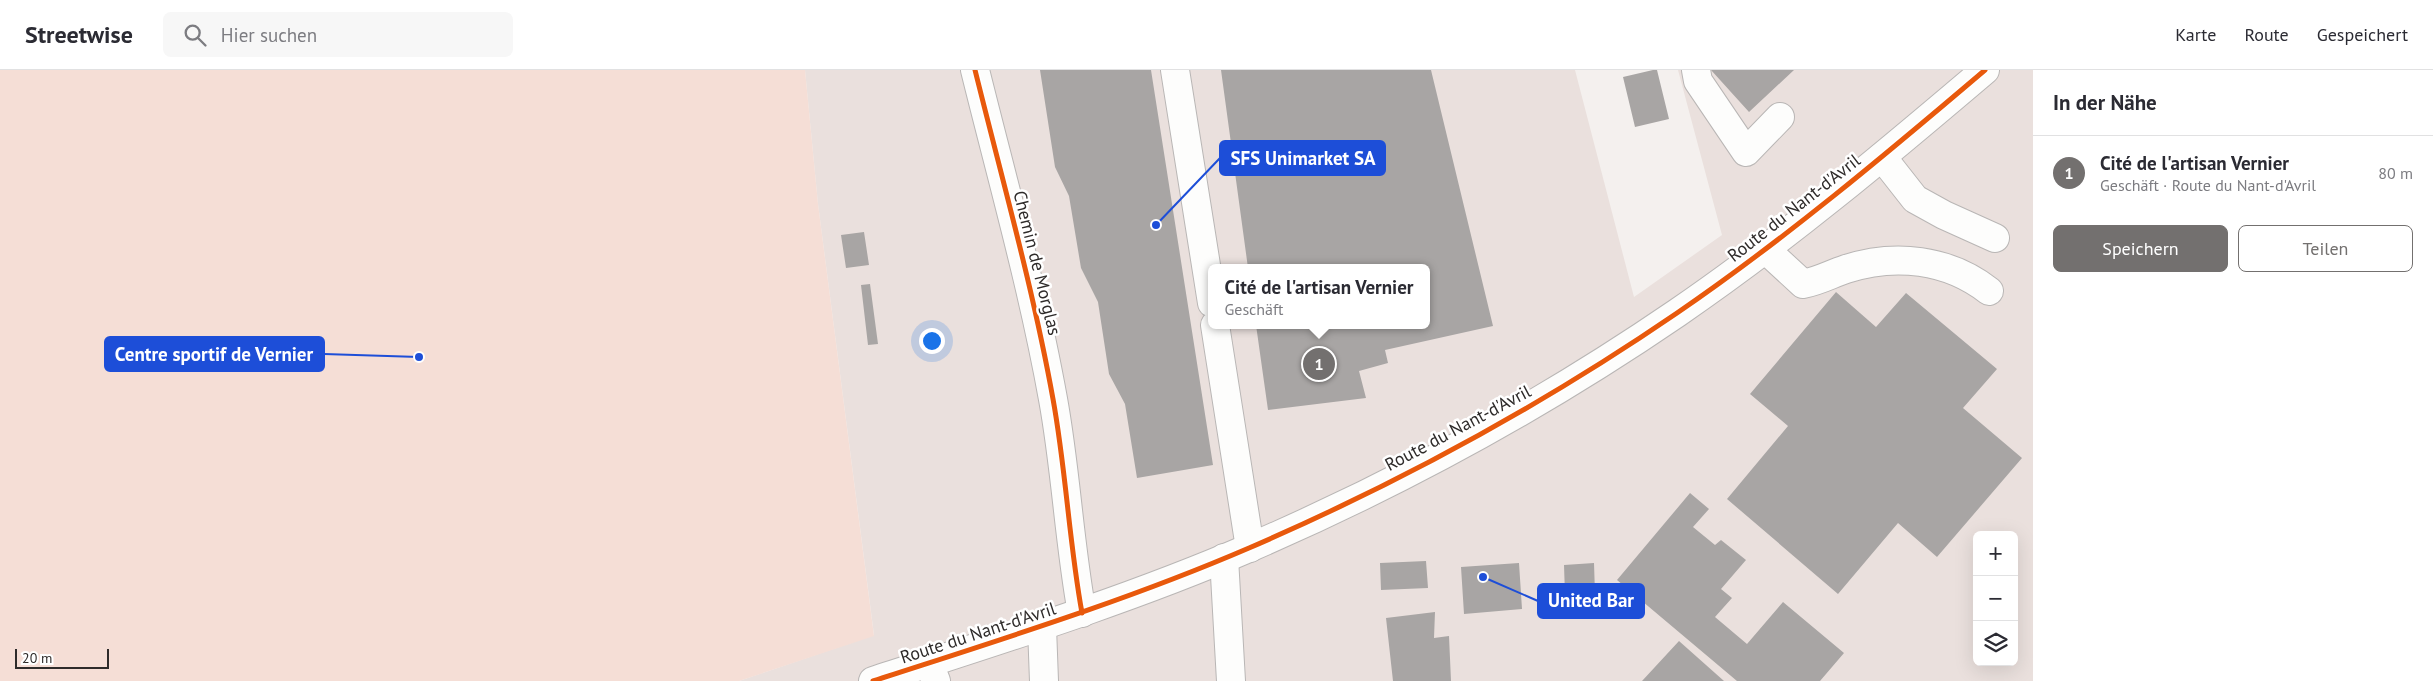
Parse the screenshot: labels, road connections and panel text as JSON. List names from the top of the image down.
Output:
{
  "streets": {
    "main road": ["Route du Nant-d'Avril", "Chemin de Morglas"]
  },
  "crossings": [
    ["Route du Nant-d'Avril", "Chemin de Morglas"]
  ],
  "places": ["SFS Unimarket SA", "Centre sportif de Vernier", "United Bar"],
  "scale_bar": "20 m",
  "page": {
    "header": "Streetwise",
    "search": "Hier suchen",
    "nav": ["Karte", "Route", "Gespeichert"],
    "heading": "In der Nähe",
    "list": [
      {
        "mark": "1",
        "name": "Cité de l'artisan Vernier",
        "note": "Geschäft · Route du Nant-d'Avril",
        "value": "80 m"
      }
    ],
    "buttons": ["Speichern", "Teilen"],
    "popup": ["Cité de l'artisan Vernier", "Geschäft"],
    "pins": "1",
    "map_buttons": ["+", "−"],
    "scale": "20 m"
  }
}
